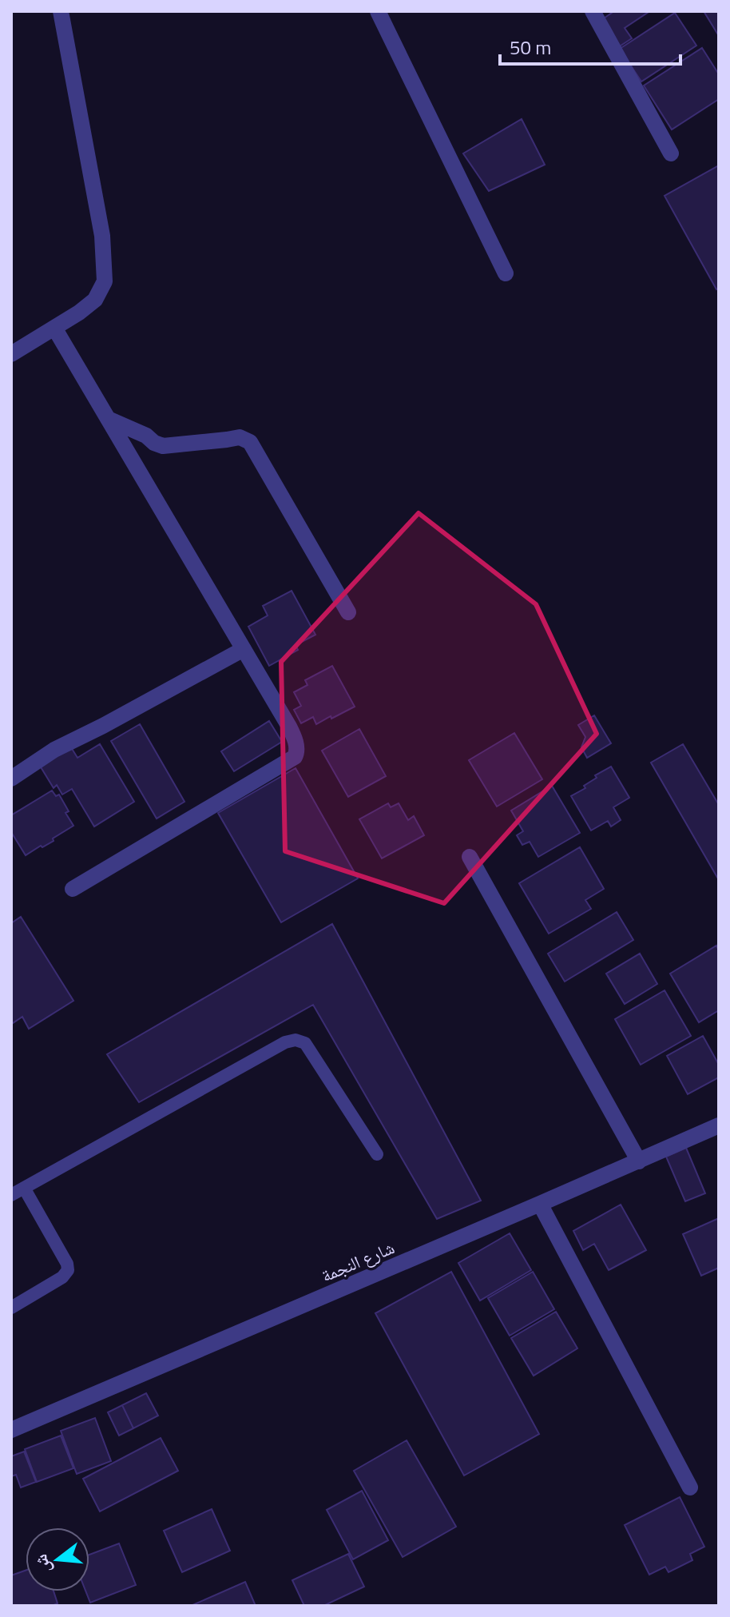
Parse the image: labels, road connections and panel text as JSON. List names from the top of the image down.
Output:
{
  "streets": {
    "street": ["شارع النجمة"]
  },
  "scale_bar": "50 m",
  "north": "left"
}
